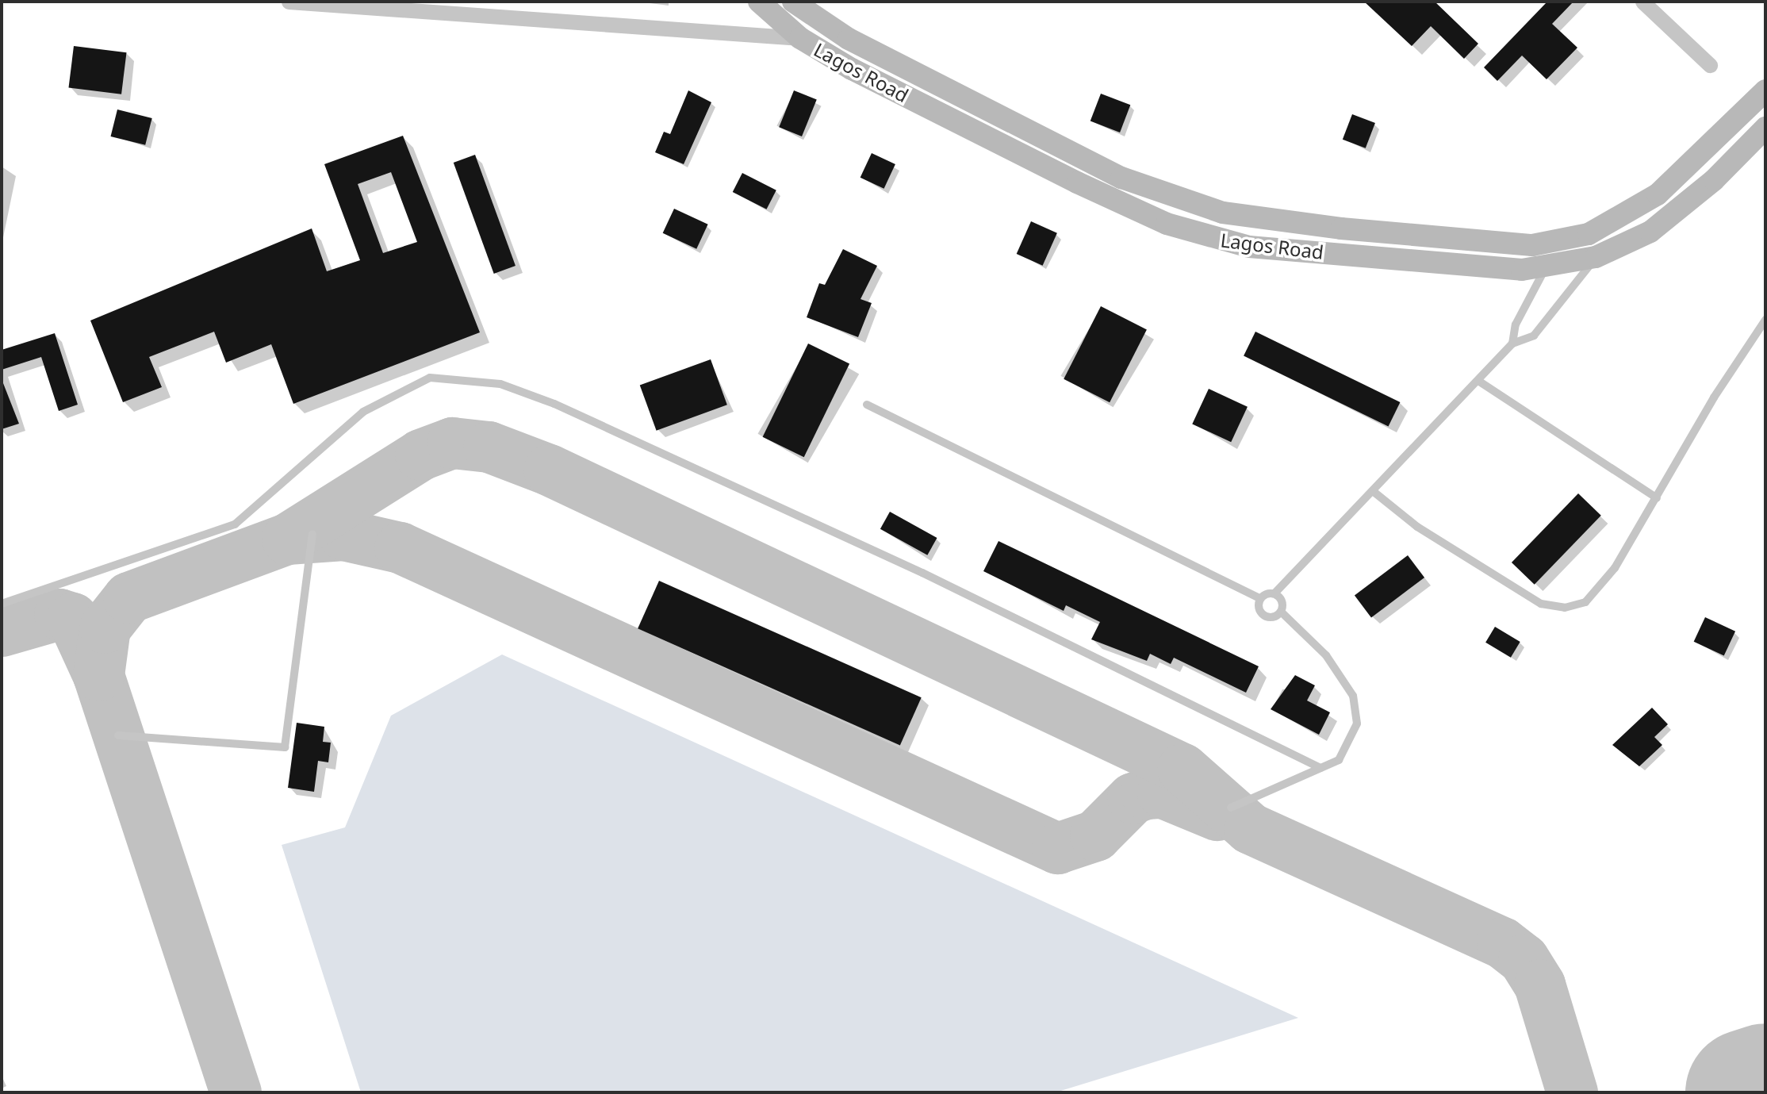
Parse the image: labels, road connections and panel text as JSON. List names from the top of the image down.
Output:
{
  "streets": {
    "main road": ["Lagos Road"]
  }
}
